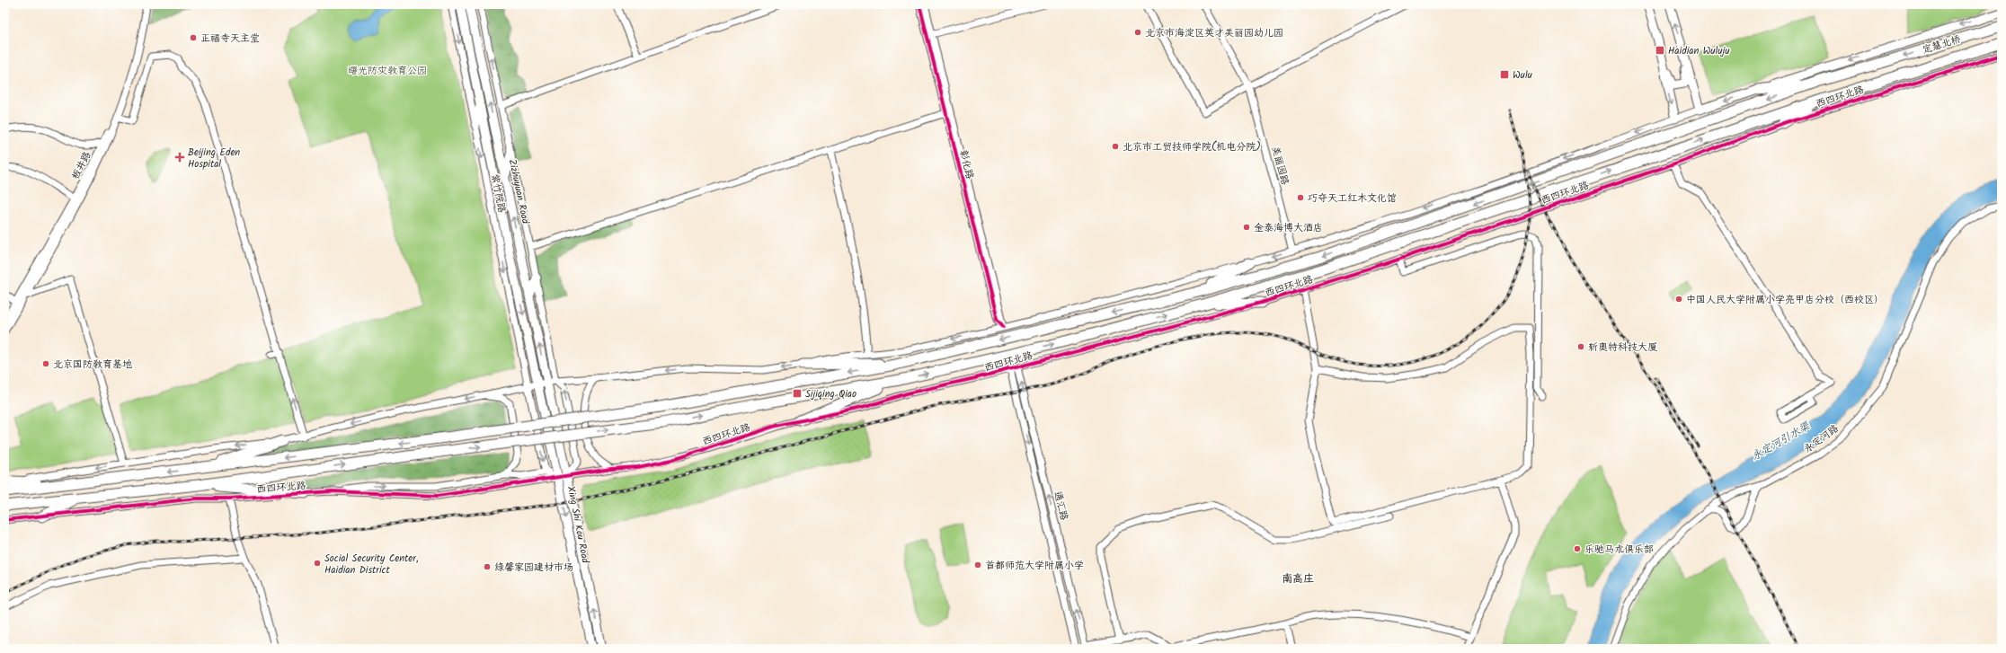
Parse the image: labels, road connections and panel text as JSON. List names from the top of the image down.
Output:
{
  "streets": {
    "highway": ["定慧北桥", "西四环北路"],
    "main road": ["Zizhuyuan Road", "Xing Shi Kou Road"],
    "street": [
      "彰化路",
      "板井路",
      "美丽园路",
      "紫竹院路",
      "永定河路",
      "通汇路"
    ]
  },
  "crossings": [
    ["定慧北桥", "西四环北路"],
    ["西四环北路", "紫竹院路"],
    ["西四环北路", "通汇路"],
    ["西四环北路", "Xing Shi Kou Road"],
    ["Zizhuyuan Road", "Xing Shi Kou Road"]
  ],
  "districts": ["南高庄"],
  "water": ["永定河引水渠"],
  "parks": ["曙光防灾教育公园"],
  "places": {
    "other": [
      "北京市海淀区英才美丽园幼儿园",
      "正福寺天主堂",
      "北京市工贸技师学院(机电分院)",
      "巧夺天工红木文化馆",
      "金泰海博大酒店",
      "中国人民大学附属小学亮甲店分校（西校区）",
      "新奥特科技大厦",
      "北京国防教育基地",
      "乐驰马术俱乐部",
      "Social Security Center, Haidian District",
      "首都师范大学附属小学",
      "绿馨家园建材市场"
    ],
    "transit": ["Haidian Wuluju", "Wulu", "Sijiqing Qiao"],
    "health": ["Beijing Eden Hospital"]
  }
}
